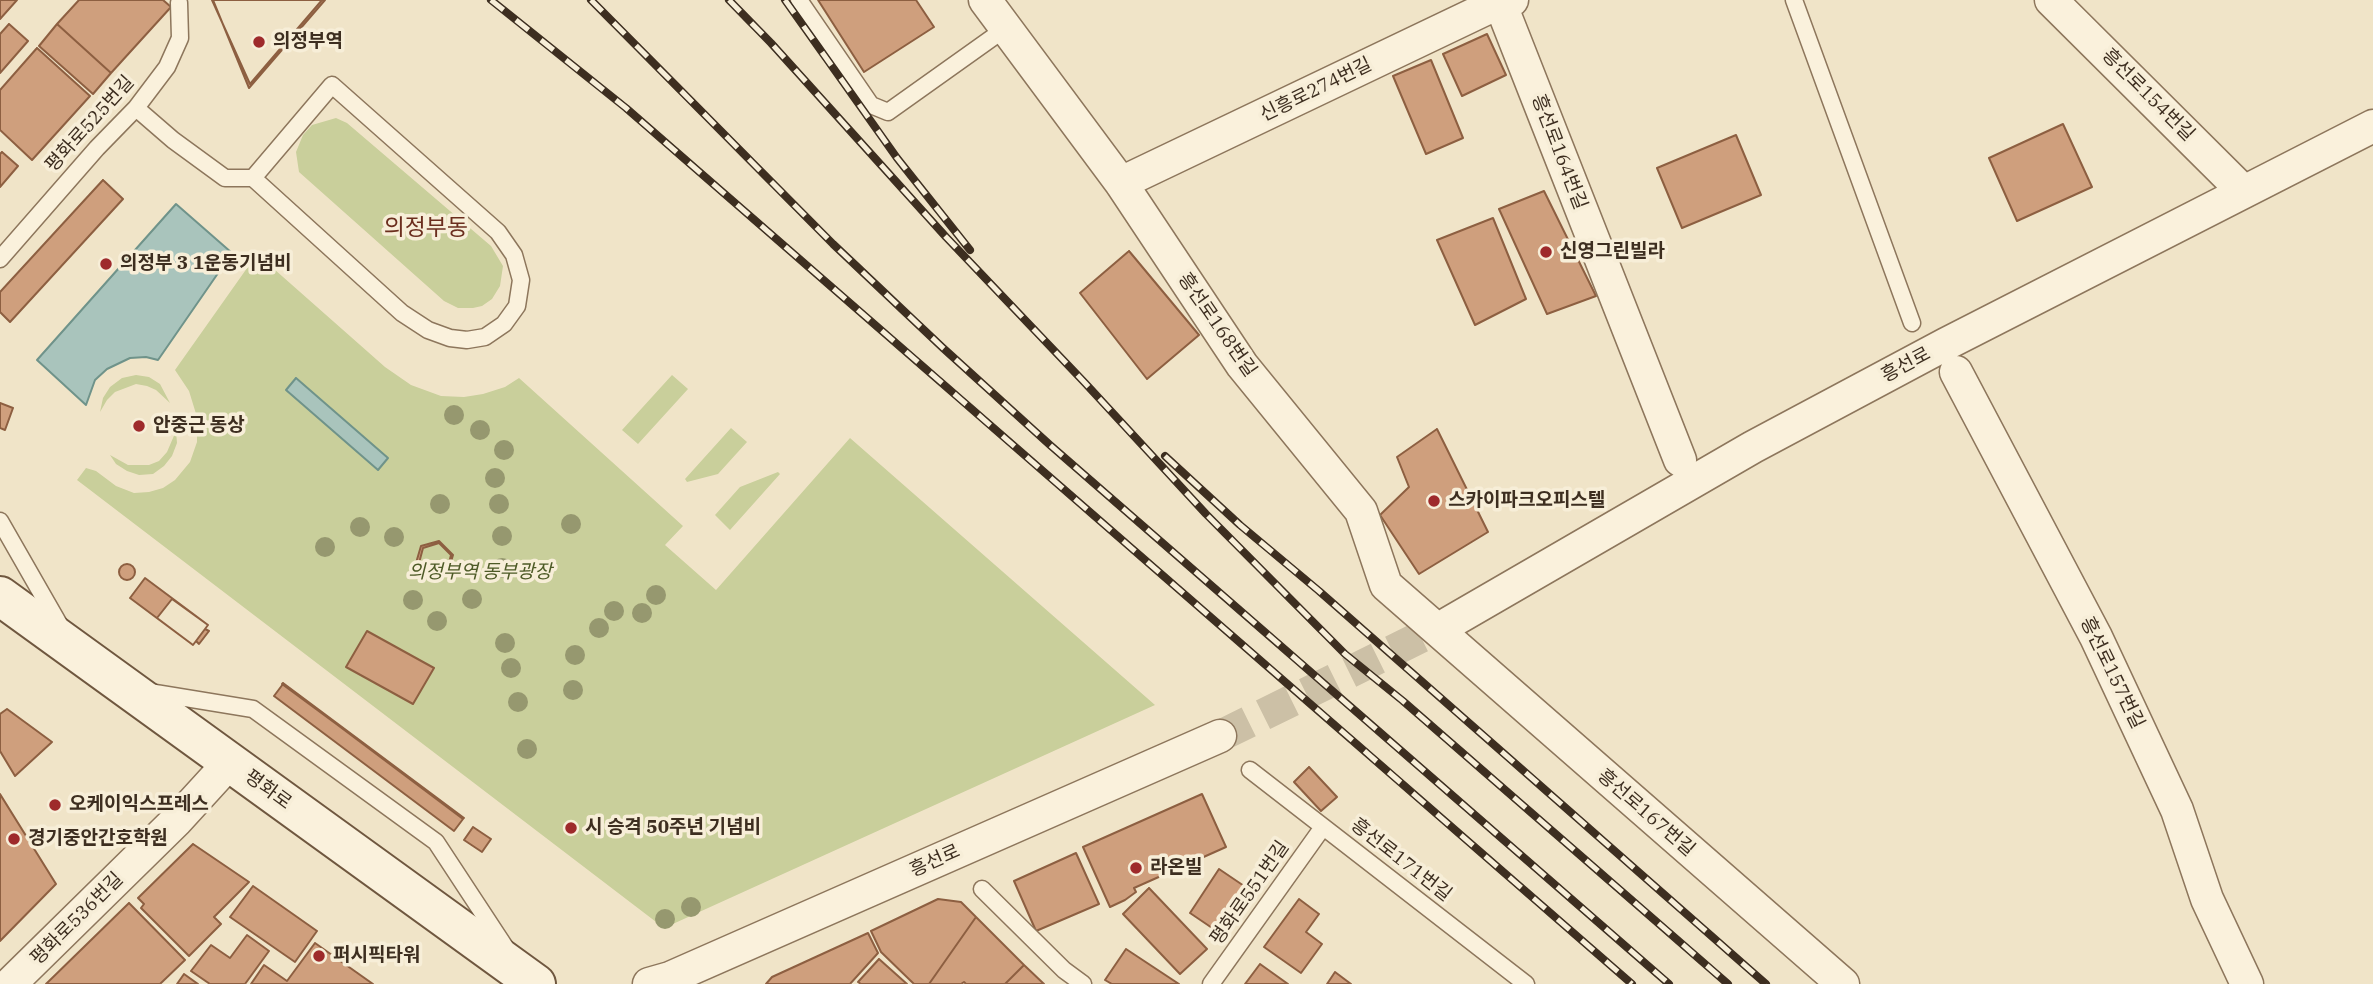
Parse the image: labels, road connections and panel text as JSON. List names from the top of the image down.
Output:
{
  "streets": {
    "main road": ["평화로"],
    "street": [
      "신흥로274번길",
      "흥선로154번길",
      "흥선로164번길",
      "흥선로168번길",
      "흥선로",
      "흥선로157번길",
      "흥선로167번길",
      "평화로536번길"
    ],
    "lane": ["평화로525번길", "흥선로171번길", "평화로551번길"]
  },
  "crossings": [
    ["신흥로274번길", "흥선로164번길"],
    ["신흥로274번길", "흥선로168번길"],
    ["흥선로154번길", "흥선로"],
    ["흥선로168번길", "흥선로"],
    ["흥선로168번길", "흥선로167번길"],
    ["흥선로", "흥선로167번길"],
    ["평화로", "평화로536번길"],
    ["흥선로171번길", "평화로551번길"]
  ],
  "districts": ["의정부동"],
  "parks": ["의정부역 동부광장"],
  "places": [
    "의정부역",
    "신영그린빌라",
    "의정부 3 1운동기념비",
    "안중근 동상",
    "스카이파크오피스텔",
    "오케이익스프레스",
    "시 승격 50주년 기념비",
    "경기중안간호학원",
    "라온빌",
    "퍼시픽타워"
  ]
}
